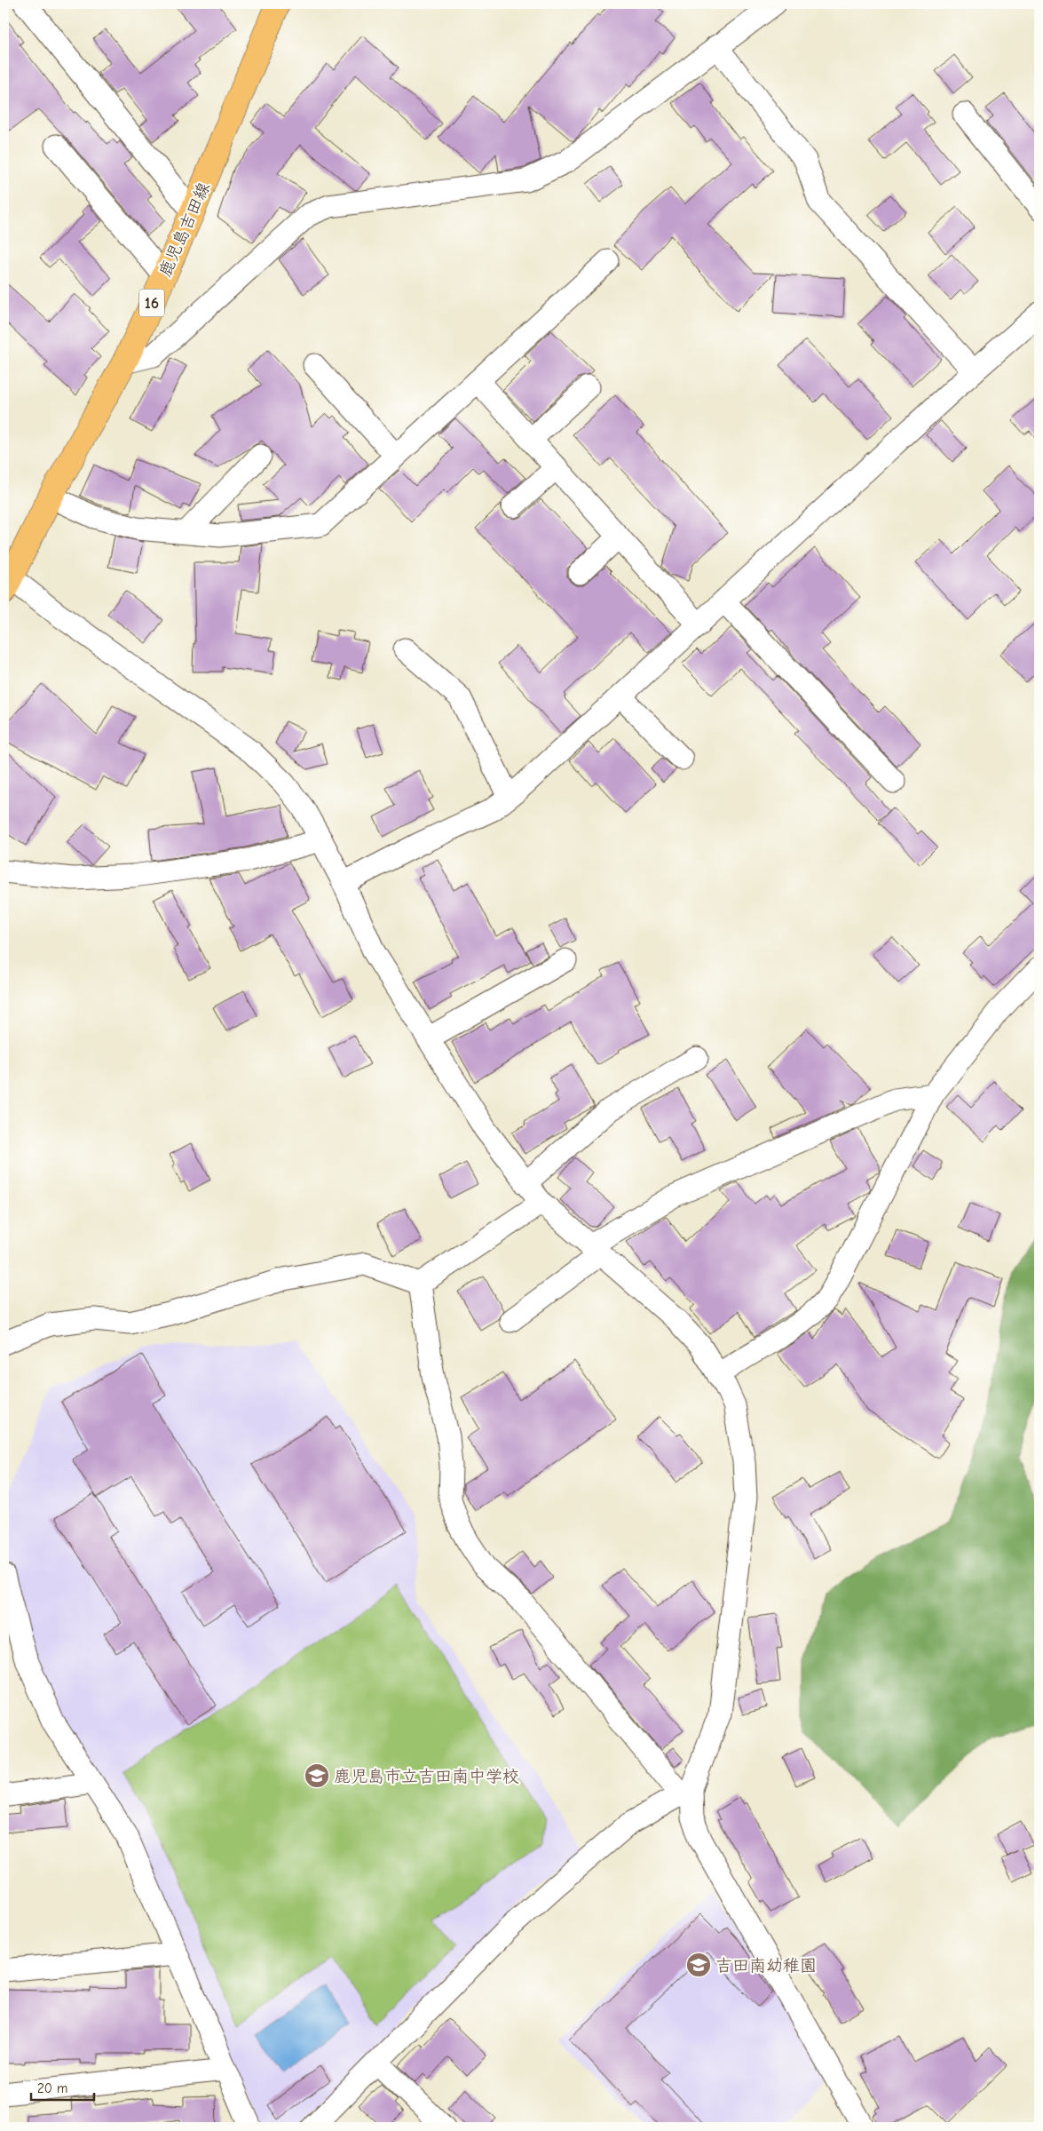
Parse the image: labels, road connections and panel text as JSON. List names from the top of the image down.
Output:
{
  "streets": {
    "main road": ["鹿児島吉田線", "16"]
  },
  "places": {
    "school or university": ["鹿児島市立吉田南中学校", "吉田南幼稚園"]
  },
  "scale_bar": "20 m"
}
